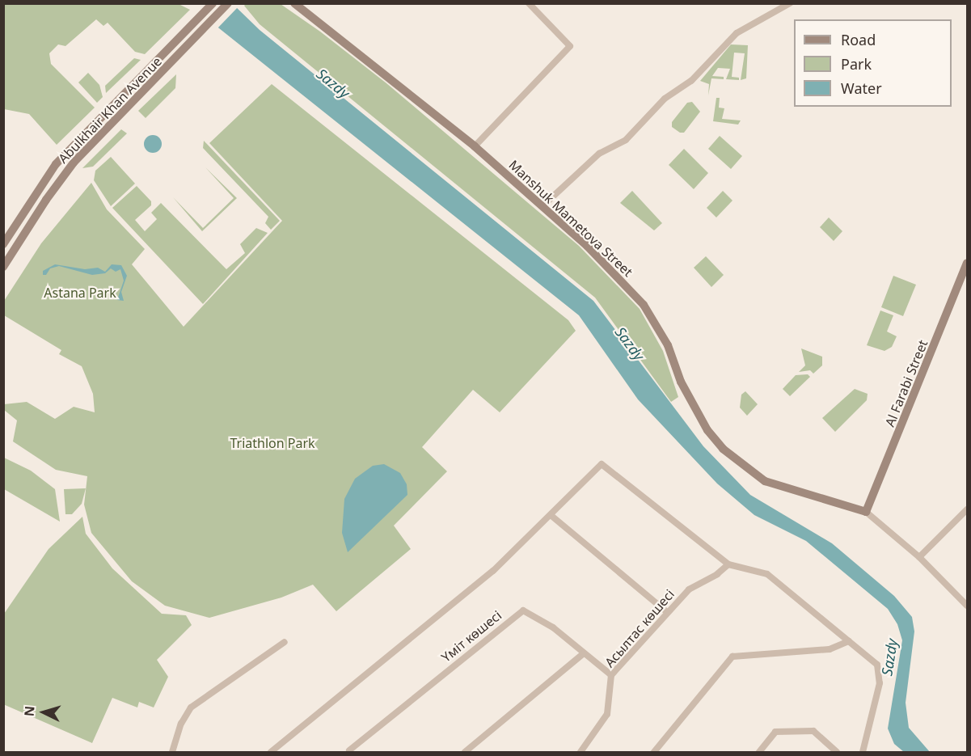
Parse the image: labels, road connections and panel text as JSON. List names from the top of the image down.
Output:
{
  "streets": {
    "street": [
      "Abulkhair Khan Avenue",
      "Manshuk Mametova Street",
      "Al Farabi Street",
      "Асылтас көшесі",
      "Үміт көшесі"
    ]
  },
  "crossings": [
    ["Manshuk Mametova Street", "Al Farabi Street"],
    ["Асылтас көшесі", "Үміт көшесі"]
  ],
  "water": ["Sazdy"],
  "parks": ["Astana Park", "Triathlon Park"],
  "legend": ["Road", "Park", "Water"],
  "north": "left"
}
